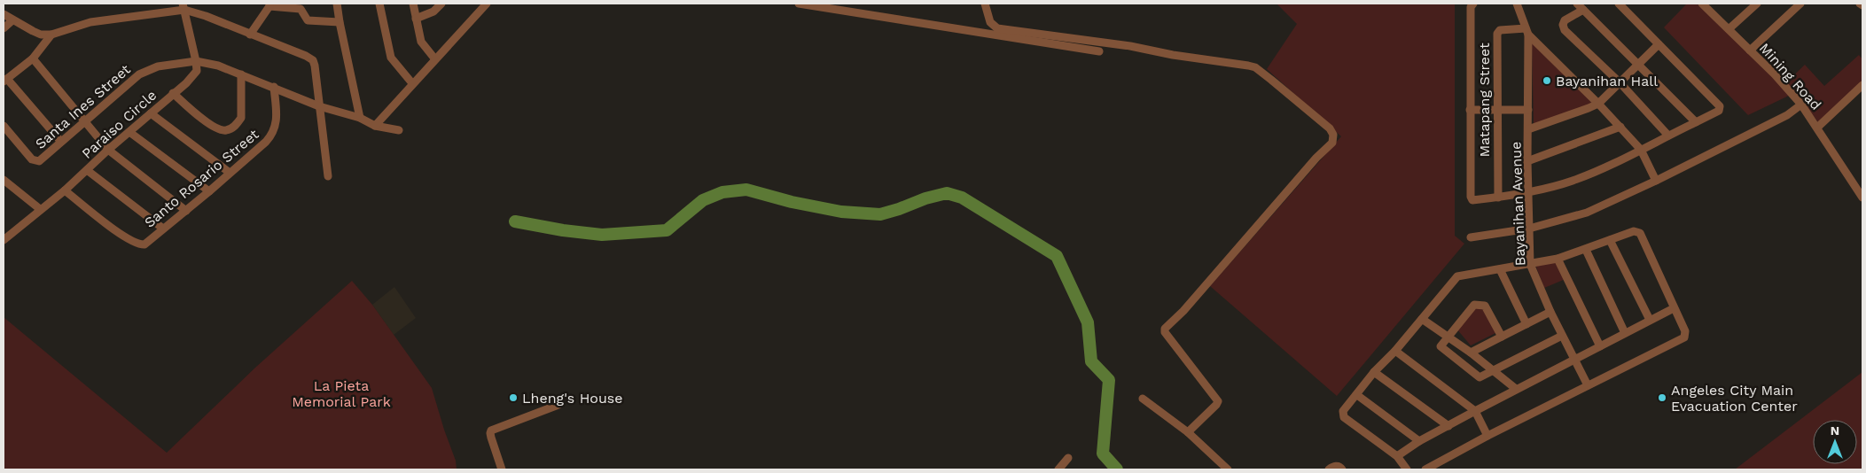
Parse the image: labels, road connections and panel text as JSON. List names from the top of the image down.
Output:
{
  "streets": {
    "street": [
      "Mining Road",
      "Matapang Street",
      "Santa Ines Street",
      "Paraiso Circle",
      "Santo Rosario Street",
      "Bayanihan Avenue"
    ]
  },
  "crossings": [
    ["Matapang Street", "Bayanihan Avenue"],
    ["Santa Ines Street", "Paraiso Circle"],
    ["Santa Ines Street", "Santo Rosario Street"],
    ["Paraiso Circle", "Santo Rosario Street"]
  ],
  "parks": ["La Pieta Memorial Park"],
  "places": ["Bayanihan Hall", "Lheng's House", "Angeles City Main Evacuation Center"],
  "north": "top"
}
